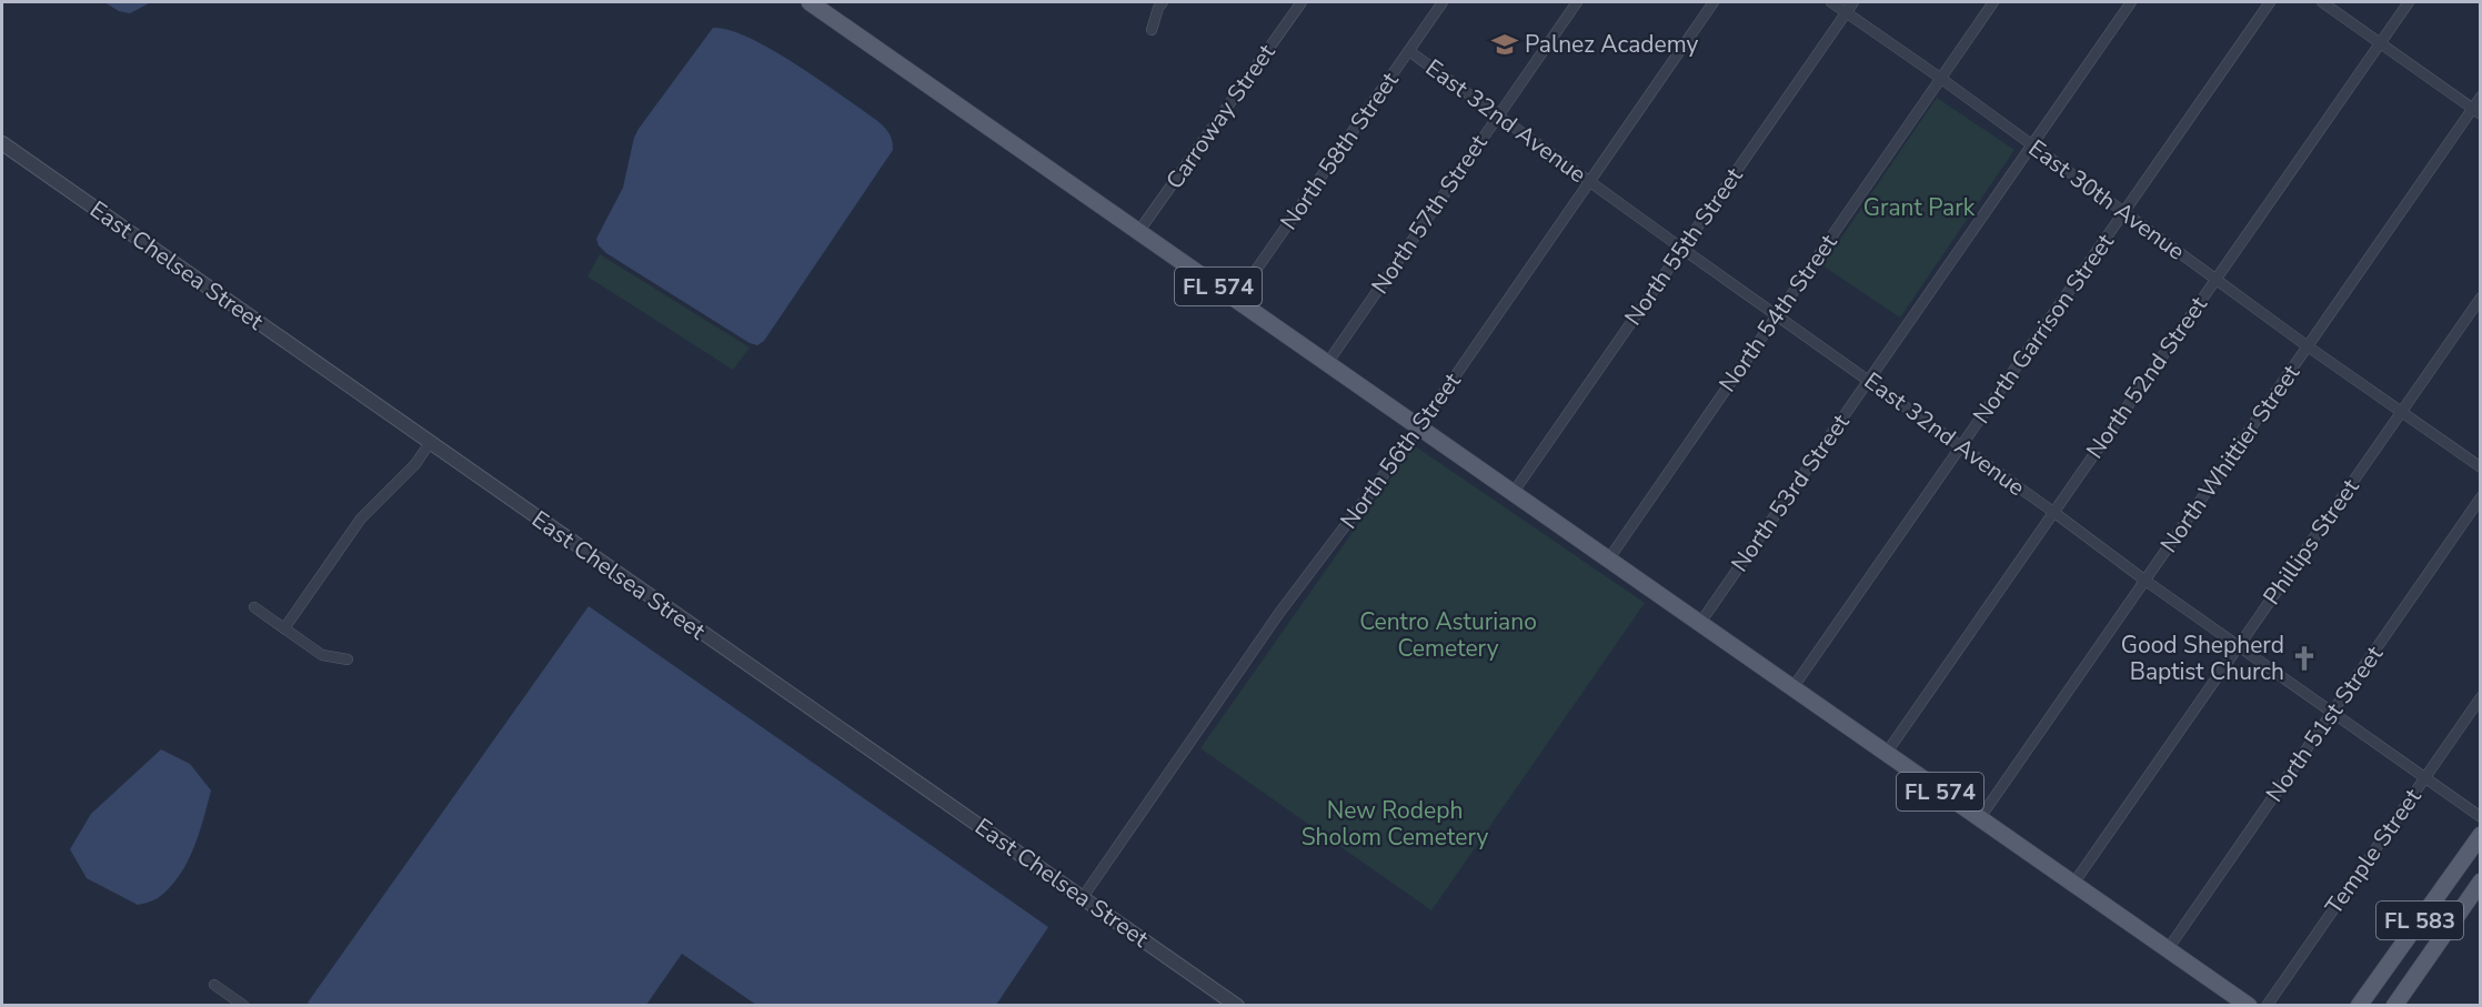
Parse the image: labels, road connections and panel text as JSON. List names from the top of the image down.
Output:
{
  "streets": {
    "main road": ["FL 574", "FL 583"],
    "street": [
      "Carroway Street",
      "East 32nd Avenue",
      "North 58th Street",
      "East 30th Avenue",
      "North 57th Street",
      "North 55th Street",
      "East Chelsea Street",
      "North 54th Street",
      "North Garrison Street",
      "North 52nd Street",
      "North 56th Street",
      "North Whittier Street",
      "North 53rd Street",
      "Phillips Street",
      "North 51st Street",
      "Temple Street"
    ]
  },
  "crossings": [
    ["Carroway Street", "FL 574"],
    ["East 32nd Avenue", "North 58th Street"],
    ["East 32nd Avenue", "North 57th Street"],
    ["East 32nd Avenue", "North 55th Street"],
    ["East 32nd Avenue", "North 54th Street"],
    ["East 32nd Avenue", "North Garrison Street"],
    ["East 32nd Avenue", "North 52nd Street"],
    ["East 32nd Avenue", "North 56th Street"],
    ["East 32nd Avenue", "North Whittier Street"],
    ["East 32nd Avenue", "North 53rd Street"],
    ["East 32nd Avenue", "Phillips Street"],
    ["East 32nd Avenue", "North 51st Street"],
    ["East 32nd Avenue", "Temple Street"],
    ["North 58th Street", "FL 574"],
    ["East 30th Avenue", "North 55th Street"],
    ["East 30th Avenue", "North 54th Street"],
    ["East 30th Avenue", "North Garrison Street"],
    ["East 30th Avenue", "North 52nd Street"],
    ["East 30th Avenue", "North Whittier Street"],
    ["East 30th Avenue", "North 53rd Street"],
    ["East 30th Avenue", "Phillips Street"],
    ["North 57th Street", "FL 574"],
    ["North 55th Street", "FL 574"],
    ["East Chelsea Street", "North 56th Street"],
    ["FL 574", "North 54th Street"],
    ["FL 574", "North Garrison Street"],
    ["FL 574", "North 52nd Street"],
    ["FL 574", "North 56th Street"],
    ["FL 574", "North Whittier Street"],
    ["FL 574", "North 53rd Street"],
    ["FL 574", "Phillips Street"],
    ["FL 574", "North 51st Street"]
  ],
  "parks": ["Grant Park", "Centro Asturiano Cemetery", "New Rodeph Sholom Cemetery"],
  "places": {
    "school or university": ["Palnez Academy"],
    "church": ["Good Shepherd Baptist Church"]
  }
}
